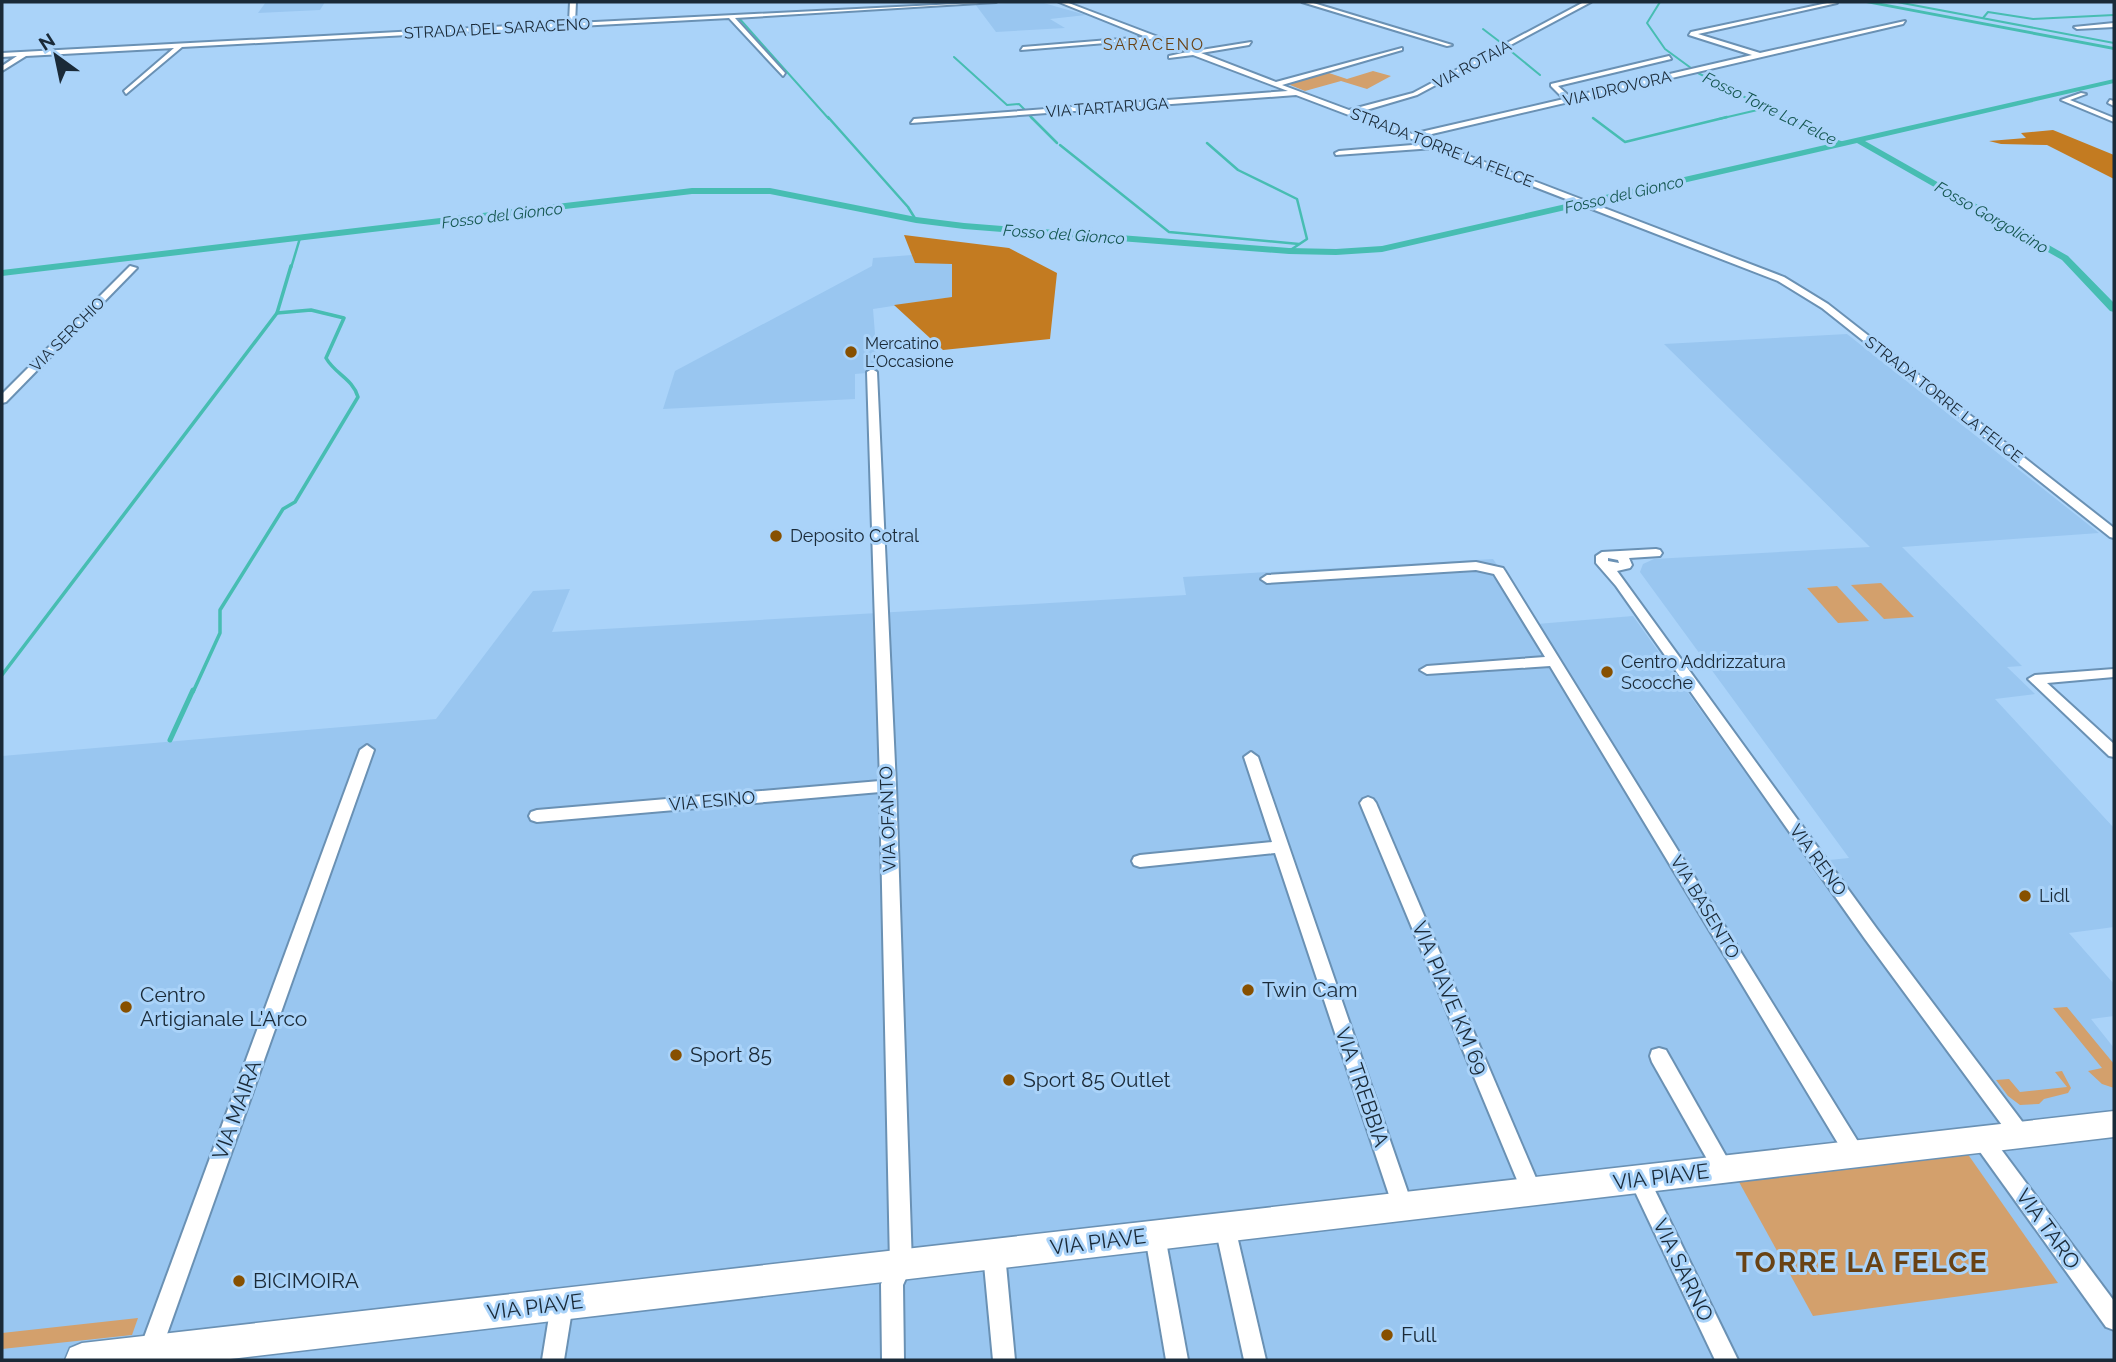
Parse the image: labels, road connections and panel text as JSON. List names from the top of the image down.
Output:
{
  "streets": {
    "main road": ["VIA PIAVE"],
    "street": [
      "STRADA DEL SARACENO",
      "VIA ROTAIA",
      "VIA IDROVORA",
      "VIA TARTARUGA",
      "STRADA TORRE LA FELCE",
      "VIA SERCHIO",
      "VIA ESINO",
      "VIA OFANTO",
      "VIA RENO",
      "VIA BASENTO",
      "VIA PIAVE KM 69",
      "VIA TREBBIA",
      "VIA MAIRA",
      "VIA TARO",
      "VIA SARNO"
    ]
  },
  "crossings": [
    ["VIA ROTAIA", "STRADA TORRE LA FELCE"],
    ["VIA IDROVORA", "STRADA TORRE LA FELCE"],
    ["VIA TARTARUGA", "STRADA TORRE LA FELCE"],
    ["VIA ESINO", "VIA OFANTO"],
    ["VIA OFANTO", "VIA PIAVE"],
    ["VIA RENO", "VIA PIAVE"],
    ["VIA BASENTO", "VIA PIAVE"],
    ["VIA PIAVE KM 69", "VIA PIAVE"],
    ["VIA TREBBIA", "VIA PIAVE"],
    ["VIA MAIRA", "VIA PIAVE"],
    ["VIA PIAVE", "VIA TARO"],
    ["VIA PIAVE", "VIA SARNO"]
  ],
  "districts": ["SARACENO", "TORRE LA FELCE"],
  "water": ["Fosso Torre La Felce", "Fosso del Gionco", "Fosso Gorgolicino"],
  "places": [
    "Mercatino L'Occasione",
    "Deposito Cotral",
    "Centro Addrizzatura Scocche",
    "Lidl",
    "Twin Cam",
    "Centro Artigianale L'Arco",
    "Sport 85",
    "Sport 85 Outlet",
    "BICIMOIRA",
    "Full"
  ],
  "north": "top left"
}
